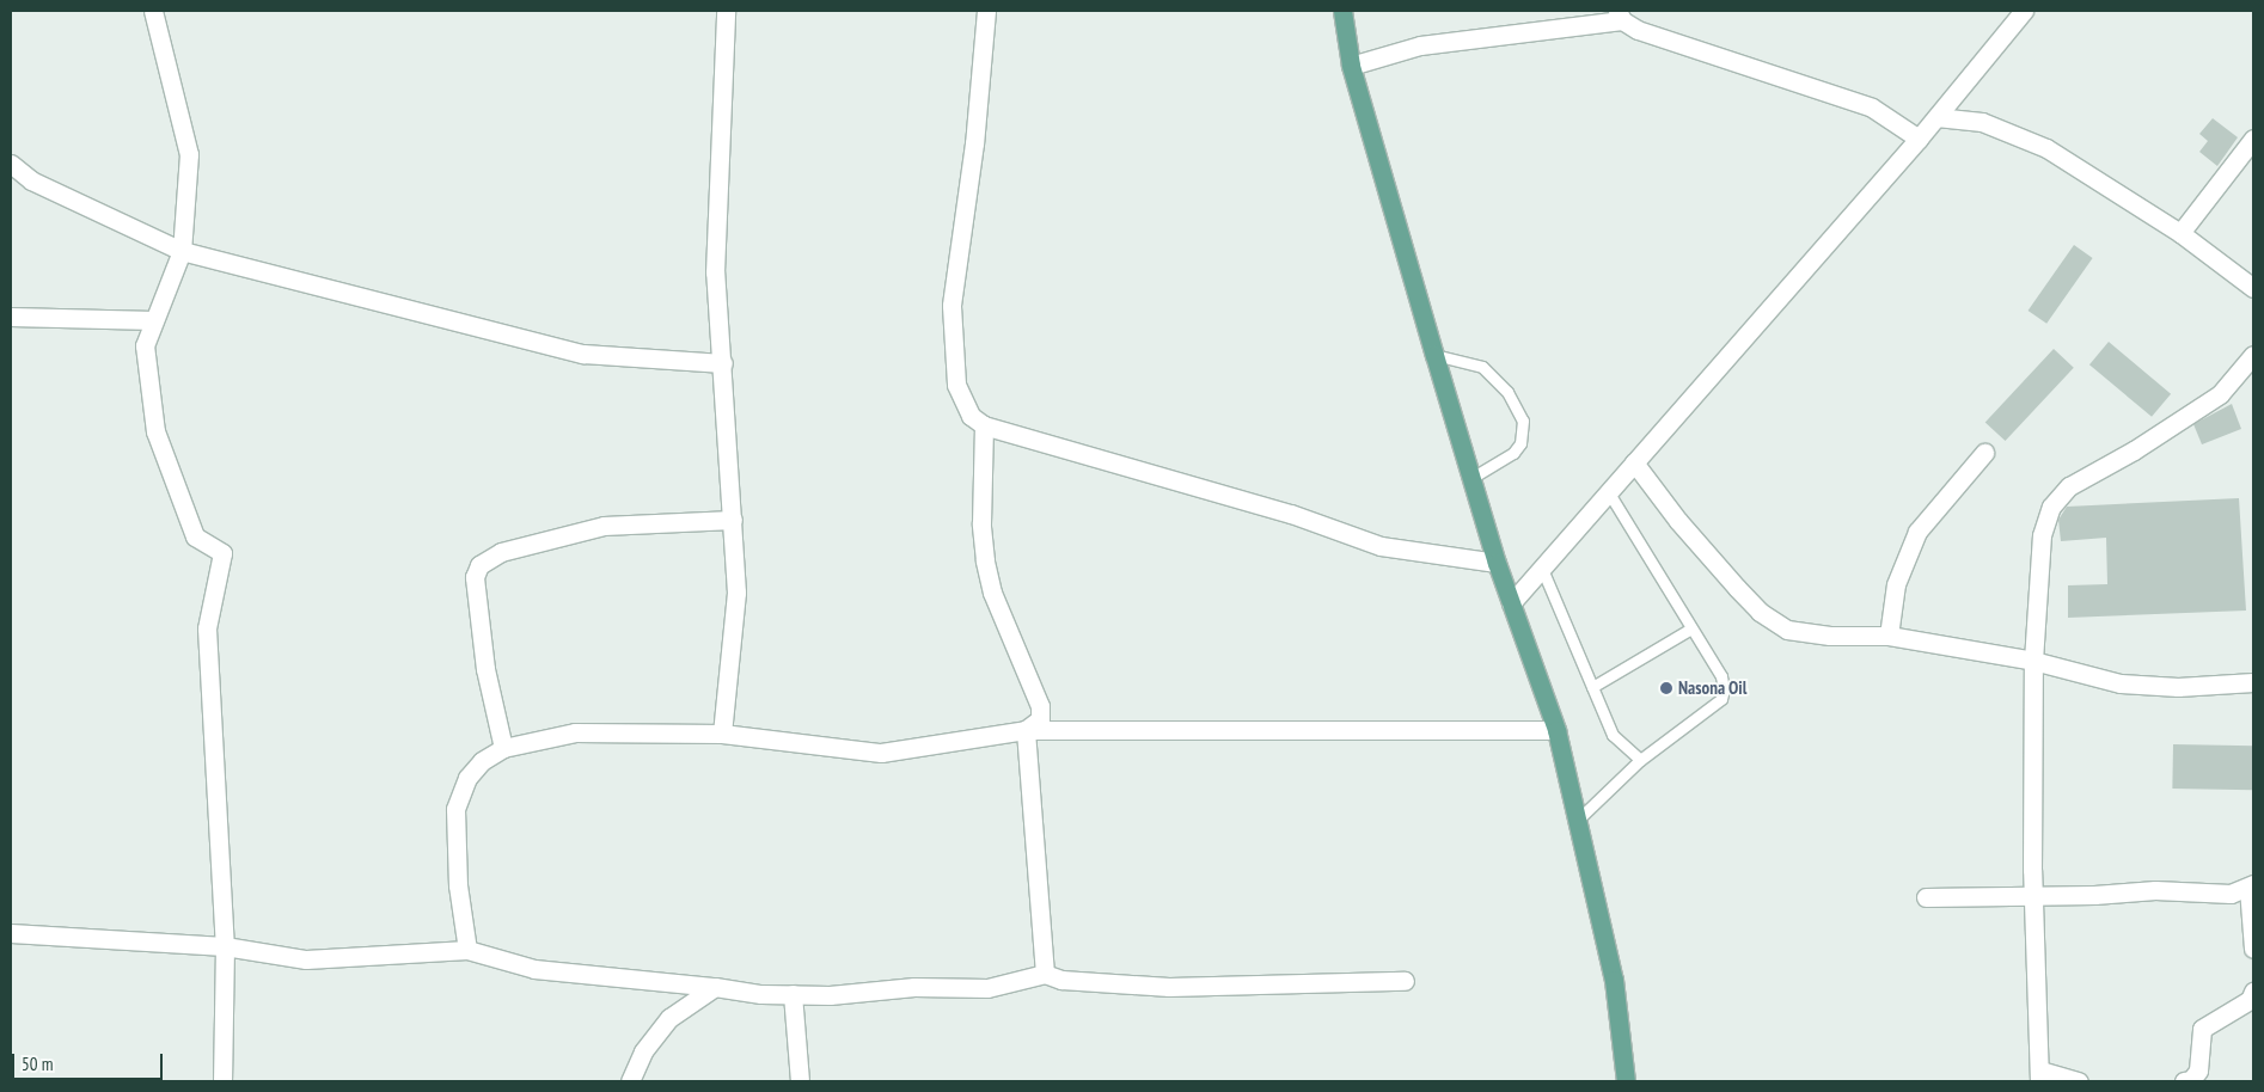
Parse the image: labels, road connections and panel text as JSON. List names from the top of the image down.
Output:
{
  "places": ["Nasona Oil"],
  "scale_bar": "50 m"
}
